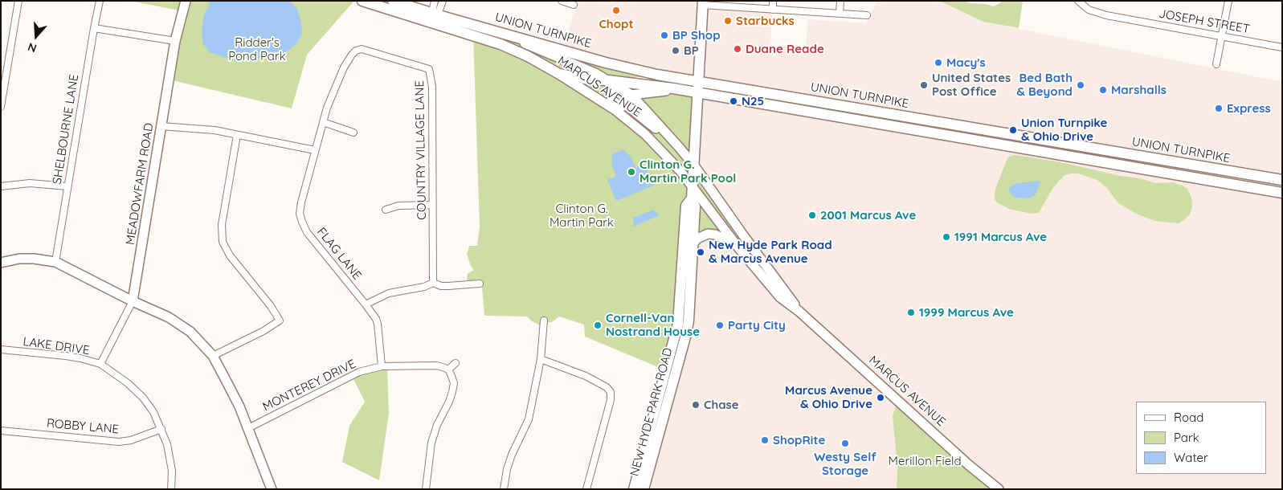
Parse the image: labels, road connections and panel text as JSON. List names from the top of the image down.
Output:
{
  "streets": {
    "main road": [
      "UNION TURNPIKE",
      "MARCUS AVENUE",
      "MEADOWFARM ROAD",
      "NEW HYDE PARK ROAD"
    ],
    "street": [
      "JOSEPH STREET",
      "SHELBOURNE LANE",
      "COUNTRY VILLAGE LANE",
      "FLAG LANE",
      "LAKE DRIVE",
      "MONTEREY DRIVE",
      "ROBBY LANE"
    ]
  },
  "crossings": [
    ["UNION TURNPIKE", "MARCUS AVENUE"],
    ["UNION TURNPIKE", "NEW HYDE PARK ROAD"],
    ["MARCUS AVENUE", "NEW HYDE PARK ROAD"],
    ["COUNTRY VILLAGE LANE", "FLAG LANE"],
    ["MEADOWFARM ROAD", "LAKE DRIVE"],
    ["FLAG LANE", "MONTEREY DRIVE"],
    ["LAKE DRIVE", "ROBBY LANE"]
  ],
  "parks": ["Ridder's Pond Park", "Clinton G. Martin Park", "Merillon Field"],
  "places": [
    "Chopt",
    "Starbucks",
    "BP Shop",
    "Duane Reade",
    "BP",
    "Macy's",
    "United States Post Office",
    "Bed Bath & Beyond",
    "Marshalls",
    "N25",
    "Express",
    "Union Turnpike & Ohio Drive",
    "Clinton G. Martin Park Pool",
    "2001 Marcus Ave",
    "1991 Marcus Ave",
    "New Hyde Park Road & Marcus Avenue",
    "1999 Marcus Ave",
    "Cornell-Van Nostrand House",
    "Party City",
    "Marcus Avenue & Ohio Drive",
    "Chase",
    "ShopRite",
    "Westy Self Storage"
  ],
  "legend": ["Road", "Park", "Water"],
  "north": "bottom"
}
